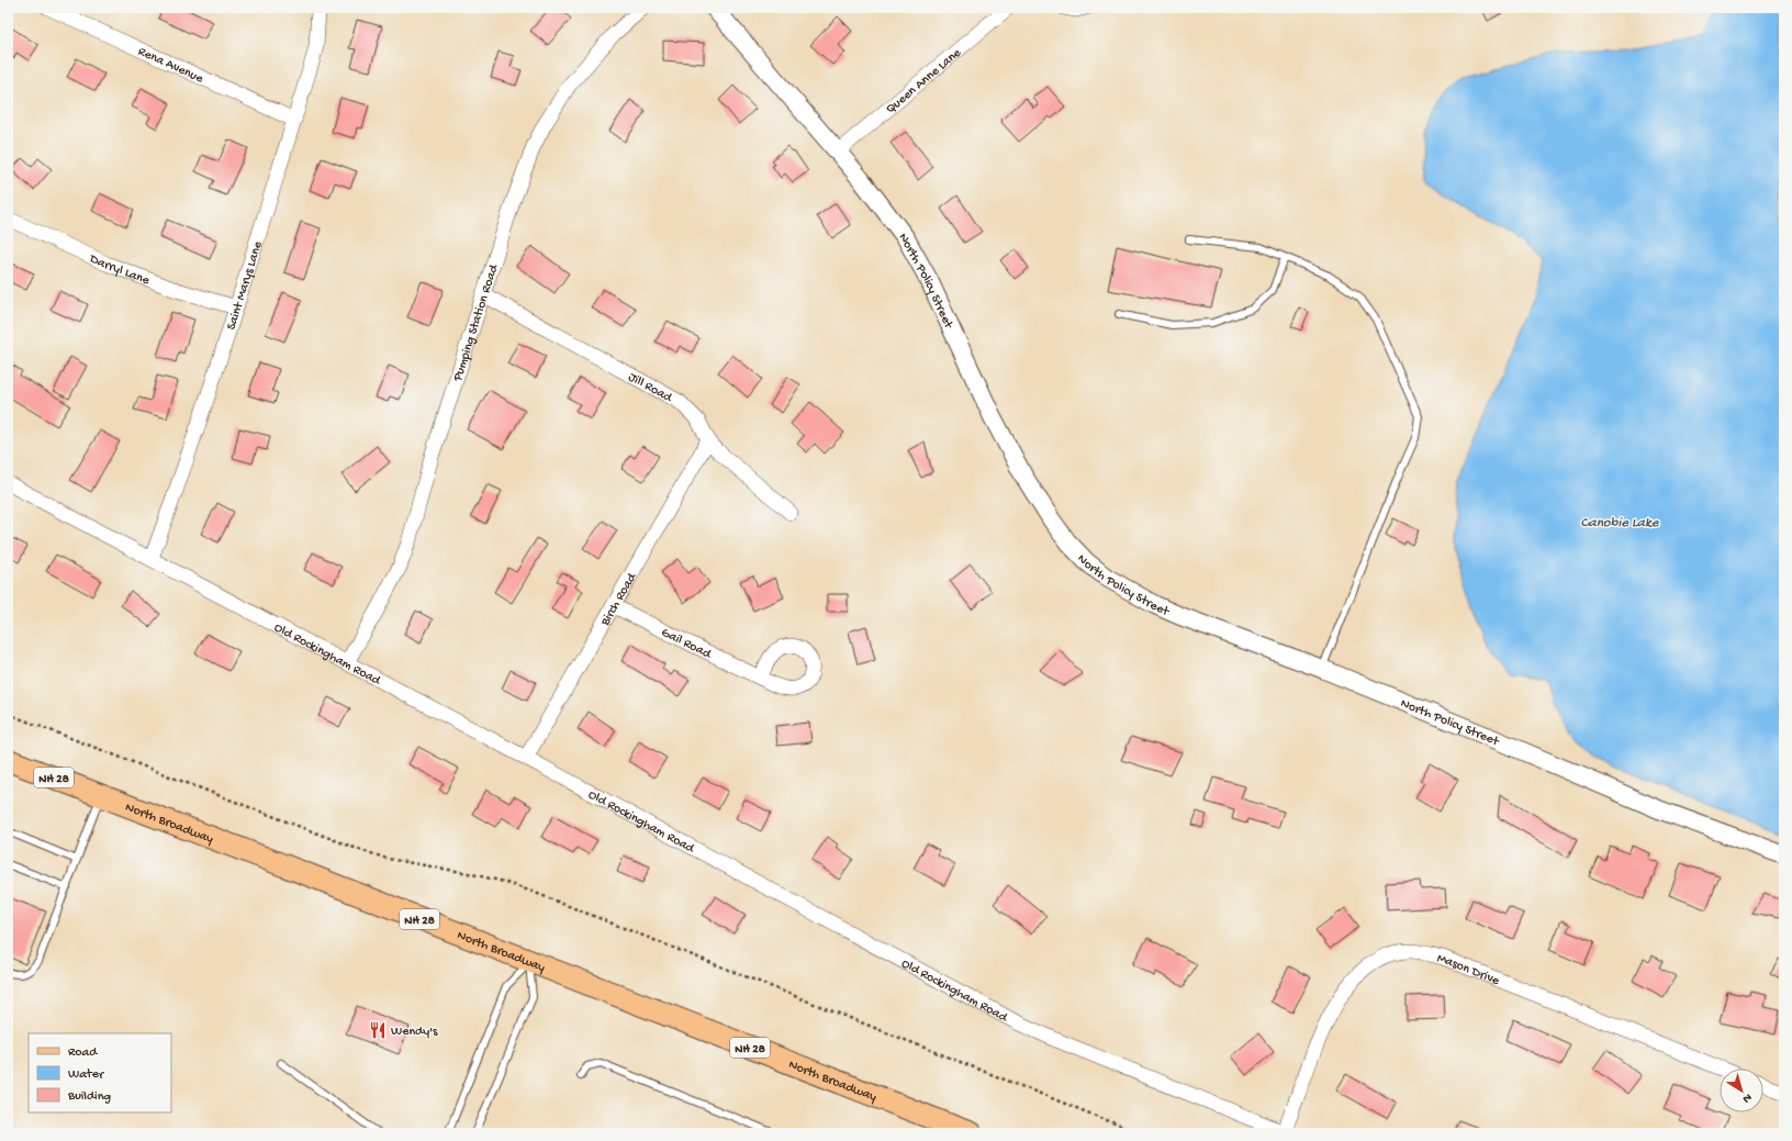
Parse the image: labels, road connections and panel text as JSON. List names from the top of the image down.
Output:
{
  "streets": {
    "main road": ["NH 28", "North Broadway"],
    "street": [
      "Rena Avenue",
      "Queen Anne Lane",
      "Darryl Lane",
      "North Policy Street",
      "Saint Marys Lane",
      "Pumping Station Road",
      "Jill Road",
      "Birch Road",
      "Gail Road",
      "Old Rockingham Road",
      "Mason Drive"
    ]
  },
  "crossings": [
    ["Rena Avenue", "Saint Marys Lane"],
    ["Queen Anne Lane", "North Policy Street"],
    ["Darryl Lane", "Saint Marys Lane"],
    ["Saint Marys Lane", "Old Rockingham Road"],
    ["Pumping Station Road", "Jill Road"],
    ["Pumping Station Road", "Old Rockingham Road"],
    ["Jill Road", "Birch Road"],
    ["Birch Road", "Gail Road"],
    ["Birch Road", "Old Rockingham Road"],
    ["Old Rockingham Road", "Mason Drive"]
  ],
  "water": ["Canobie Lake"],
  "places": {
    "restaurant": ["Wendy's"]
  },
  "legend": ["Road", "Water", "Building"],
  "north": "bottom right"
}
